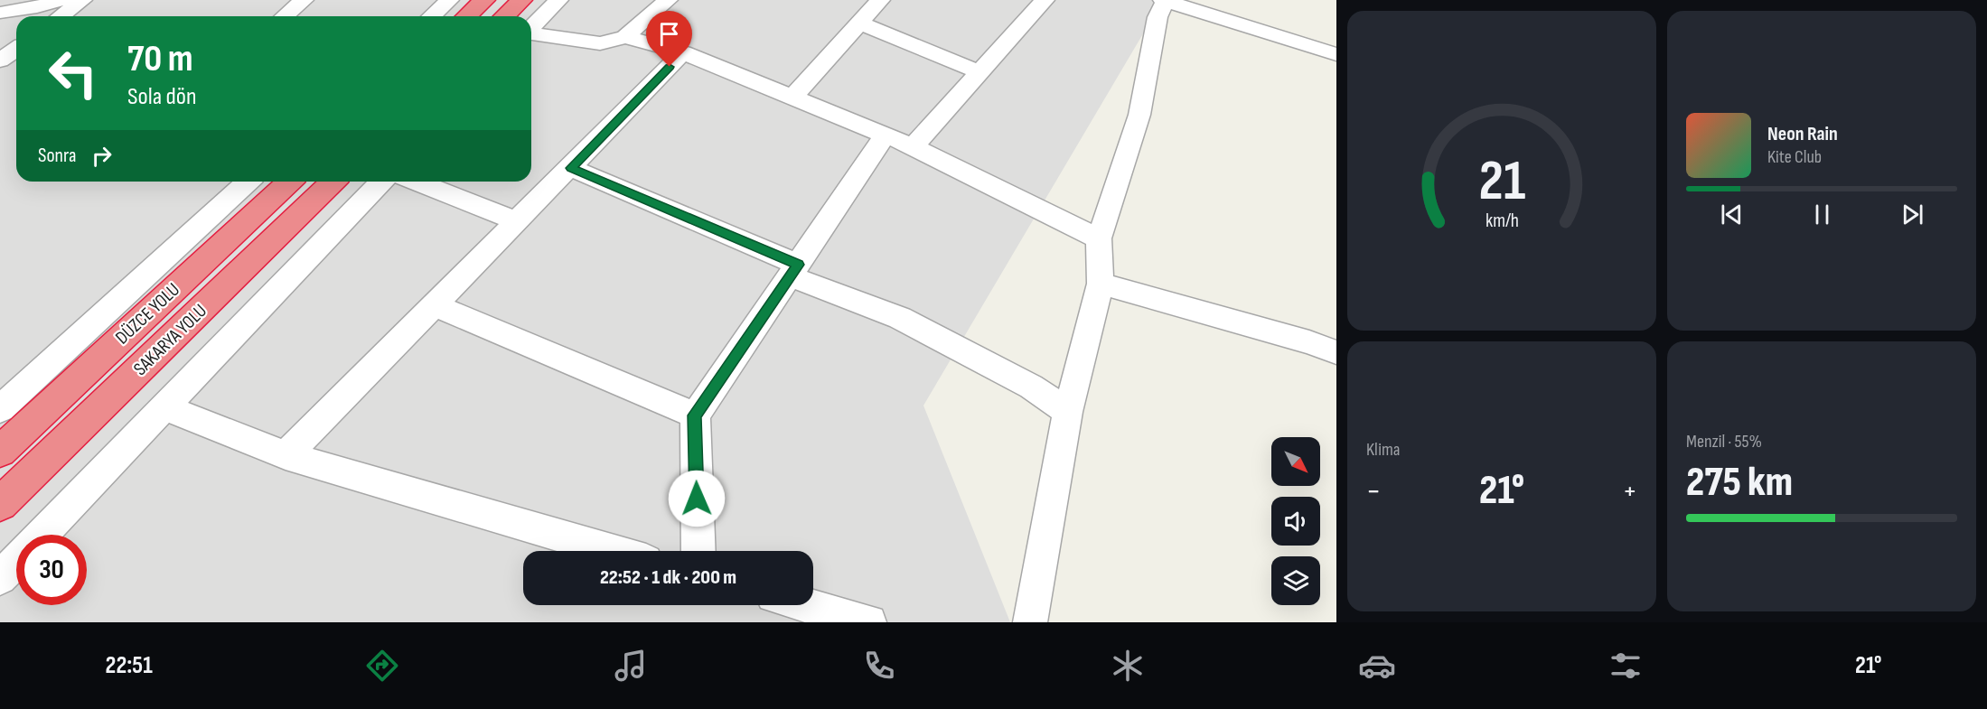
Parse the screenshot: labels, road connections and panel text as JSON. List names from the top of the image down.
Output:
{
  "streets": {
    "highway": ["DÜZCE YOLU", "SAKARYA YOLU"]
  },
  "north": "bottom right",
  "page": {
    "turn": ["70 m", "Sola dön"],
    "song": ["Neon Rain", "Kite Club"],
    "then": "Sonra",
    "tile": [
      "Klima",
      ["Menzil · 55%", "275 km"]
    ],
    "heat": ["−", "21°", "+"],
    "limit": "30",
    "trip": "22:52 · 1 dk · 200 m",
    "tabs": ["22:51", "21°"],
    "gauge": ["21", "km/h"]
  }
}
